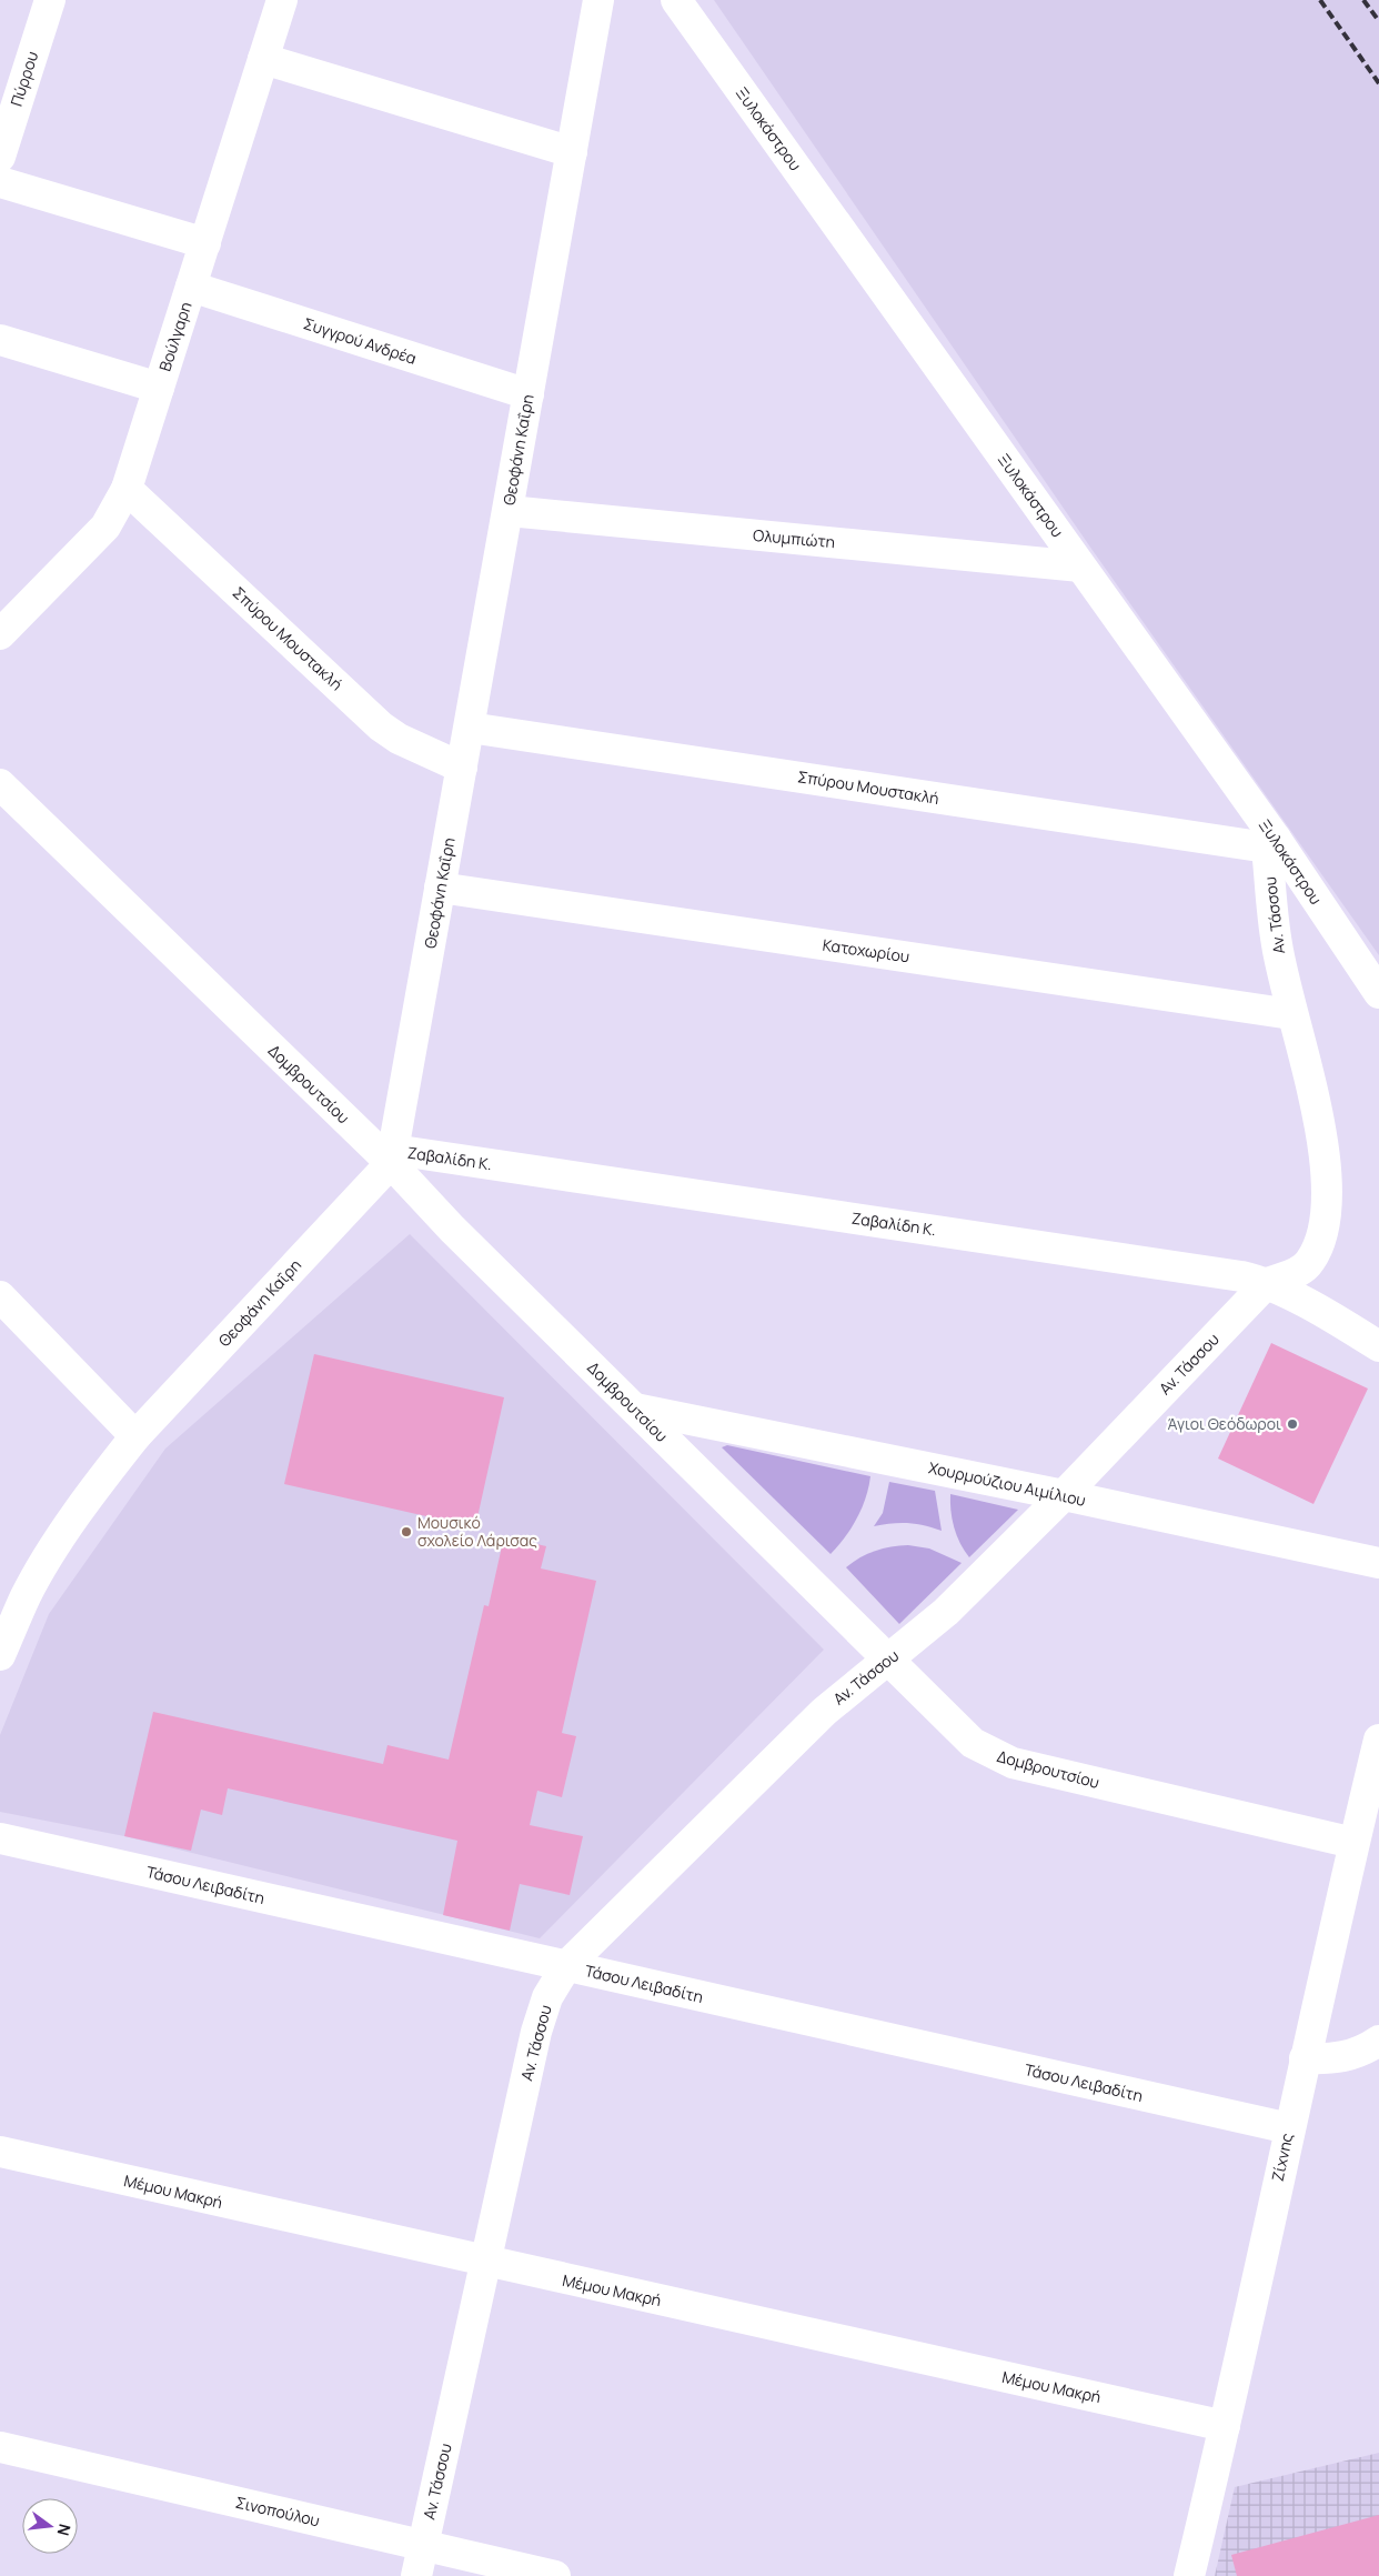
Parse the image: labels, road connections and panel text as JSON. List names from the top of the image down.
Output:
{
  "streets": {
    "street": [
      "Πύρρου",
      "Ξυλοκάστρου",
      "Βούλγαρη",
      "Συγγρού Ανδρέα",
      "Θεοφάνη Καΐρη",
      "Ολυμπιώτη",
      "Σπύρου Μουστακλή",
      "Αν. Τάσσου",
      "Κατοχωρίου",
      "Δομβρουτσίου",
      "Ζαβαλίδη Κ.",
      "Χουρμούζιου Αιμίλιου",
      "Τάσου Λειβαδίτη",
      "Ζίχνης",
      "Μέμου Μακρή",
      "Σινοπούλου"
    ]
  },
  "crossings": [
    ["Ξυλοκάστρου", "Ολυμπιώτη"],
    ["Ξυλοκάστρου", "Σπύρου Μουστακλή"],
    ["Ξυλοκάστρου", "Αν. Τάσσου"],
    ["Βούλγαρη", "Συγγρού Ανδρέα"],
    ["Βούλγαρη", "Σπύρου Μουστακλή"],
    ["Συγγρού Ανδρέα", "Θεοφάνη Καΐρη"],
    ["Θεοφάνη Καΐρη", "Ολυμπιώτη"],
    ["Θεοφάνη Καΐρη", "Σπύρου Μουστακλή"],
    ["Θεοφάνη Καΐρη", "Κατοχωρίου"],
    ["Θεοφάνη Καΐρη", "Δομβρουτσίου"],
    ["Θεοφάνη Καΐρη", "Ζαβαλίδη Κ."],
    ["Σπύρου Μουστακλή", "Αν. Τάσσου"],
    ["Αν. Τάσσου", "Κατοχωρίου"],
    ["Αν. Τάσσου", "Δομβρουτσίου"],
    ["Αν. Τάσσου", "Ζαβαλίδη Κ."],
    ["Αν. Τάσσου", "Χουρμούζιου Αιμίλιου"],
    ["Αν. Τάσσου", "Τάσου Λειβαδίτη"],
    ["Αν. Τάσσου", "Μέμου Μακρή"],
    ["Αν. Τάσσου", "Σινοπούλου"],
    ["Δομβρουτσίου", "Ζαβαλίδη Κ."],
    ["Δομβρουτσίου", "Χουρμούζιου Αιμίλιου"],
    ["Δομβρουτσίου", "Ζίχνης"],
    ["Τάσου Λειβαδίτη", "Ζίχνης"],
    ["Ζίχνης", "Μέμου Μακρή"]
  ],
  "places": ["Άγιοι Θεόδωροι", "Μουσικό σχολείο Λάρισας"],
  "north": "right"
}
